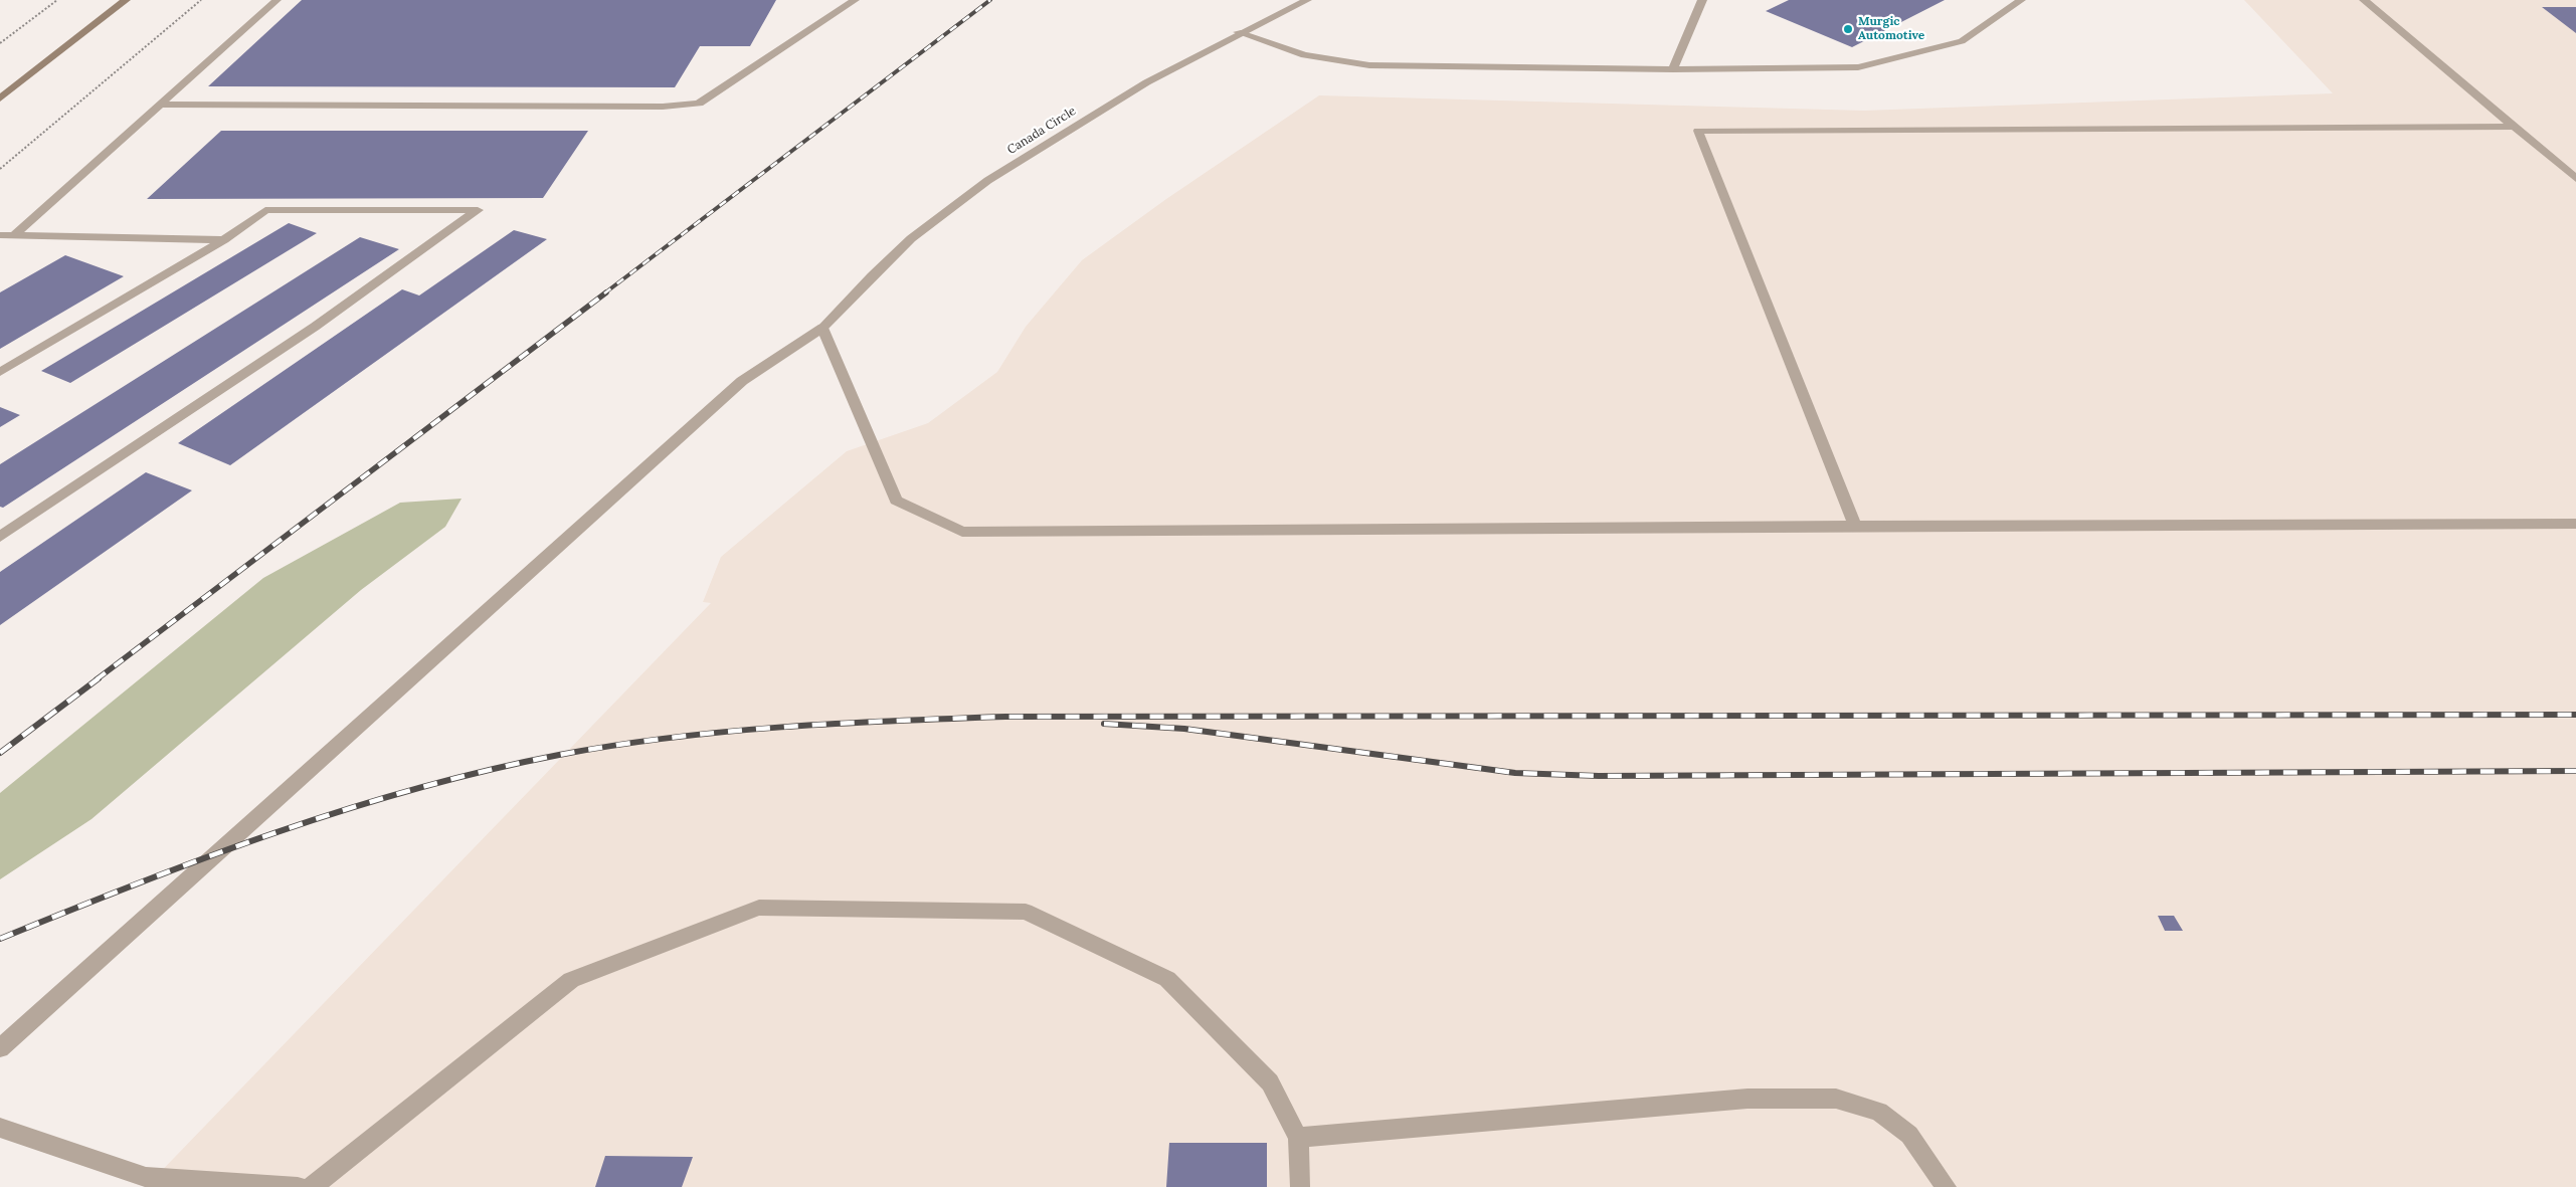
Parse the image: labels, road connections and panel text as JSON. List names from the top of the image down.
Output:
{
  "streets": {
    "street": ["Canada Circle"]
  },
  "places": ["Murgic Automotive"]
}
